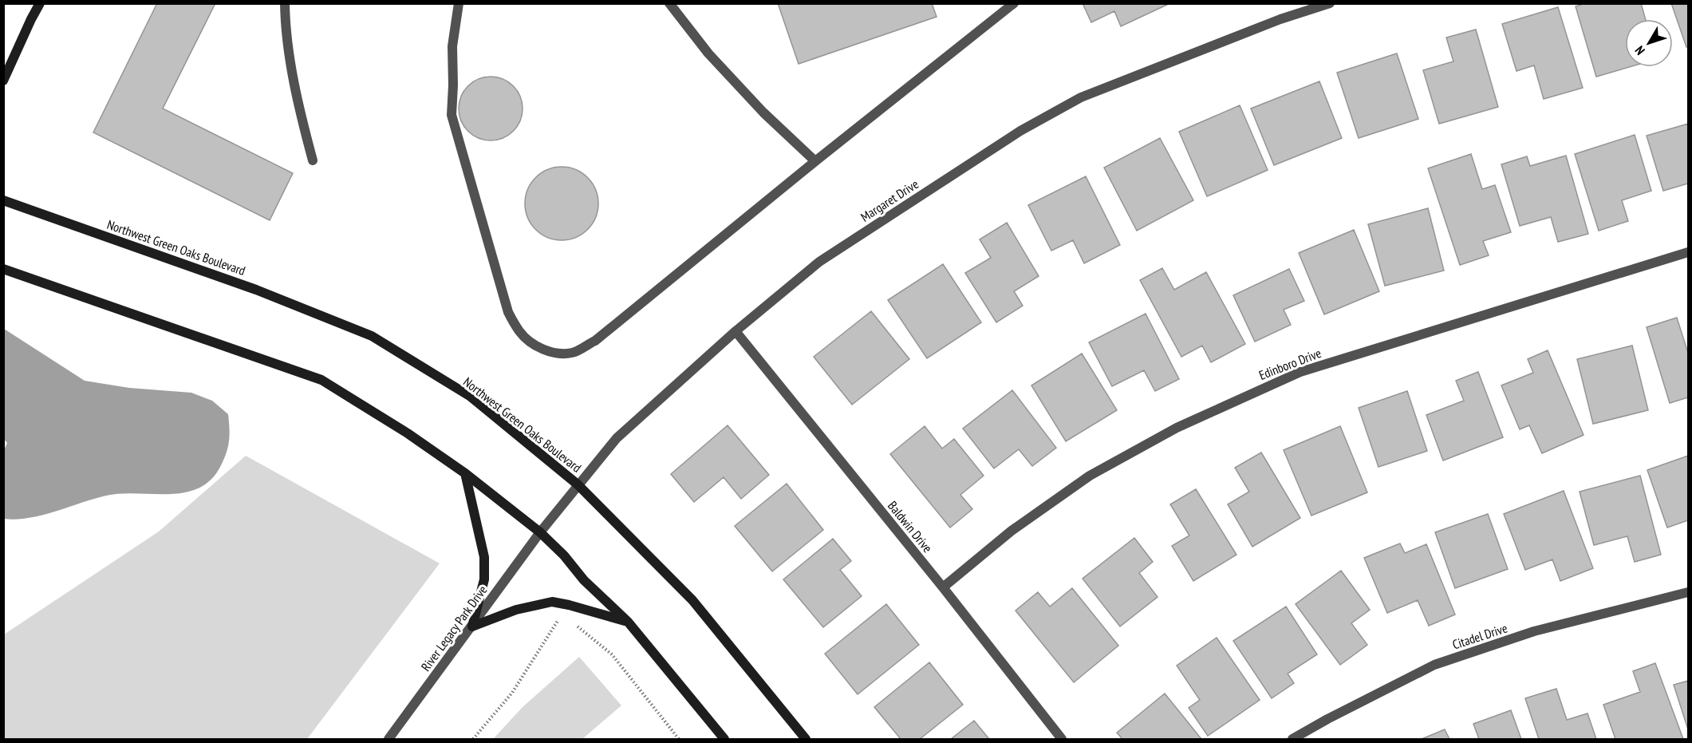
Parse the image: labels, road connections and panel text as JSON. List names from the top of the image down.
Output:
{
  "streets": {
    "main road": ["Northwest Green Oaks Boulevard"],
    "street": [
      "Margaret Drive",
      "Edinboro Drive",
      "Baldwin Drive",
      "River Legacy Park Drive",
      "Citadel Drive"
    ]
  },
  "crossings": [
    ["Margaret Drive", "Northwest Green Oaks Boulevard"],
    ["Margaret Drive", "Baldwin Drive"],
    ["Margaret Drive", "River Legacy Park Drive"],
    ["Edinboro Drive", "Baldwin Drive"]
  ],
  "north": "bottom left"
}
